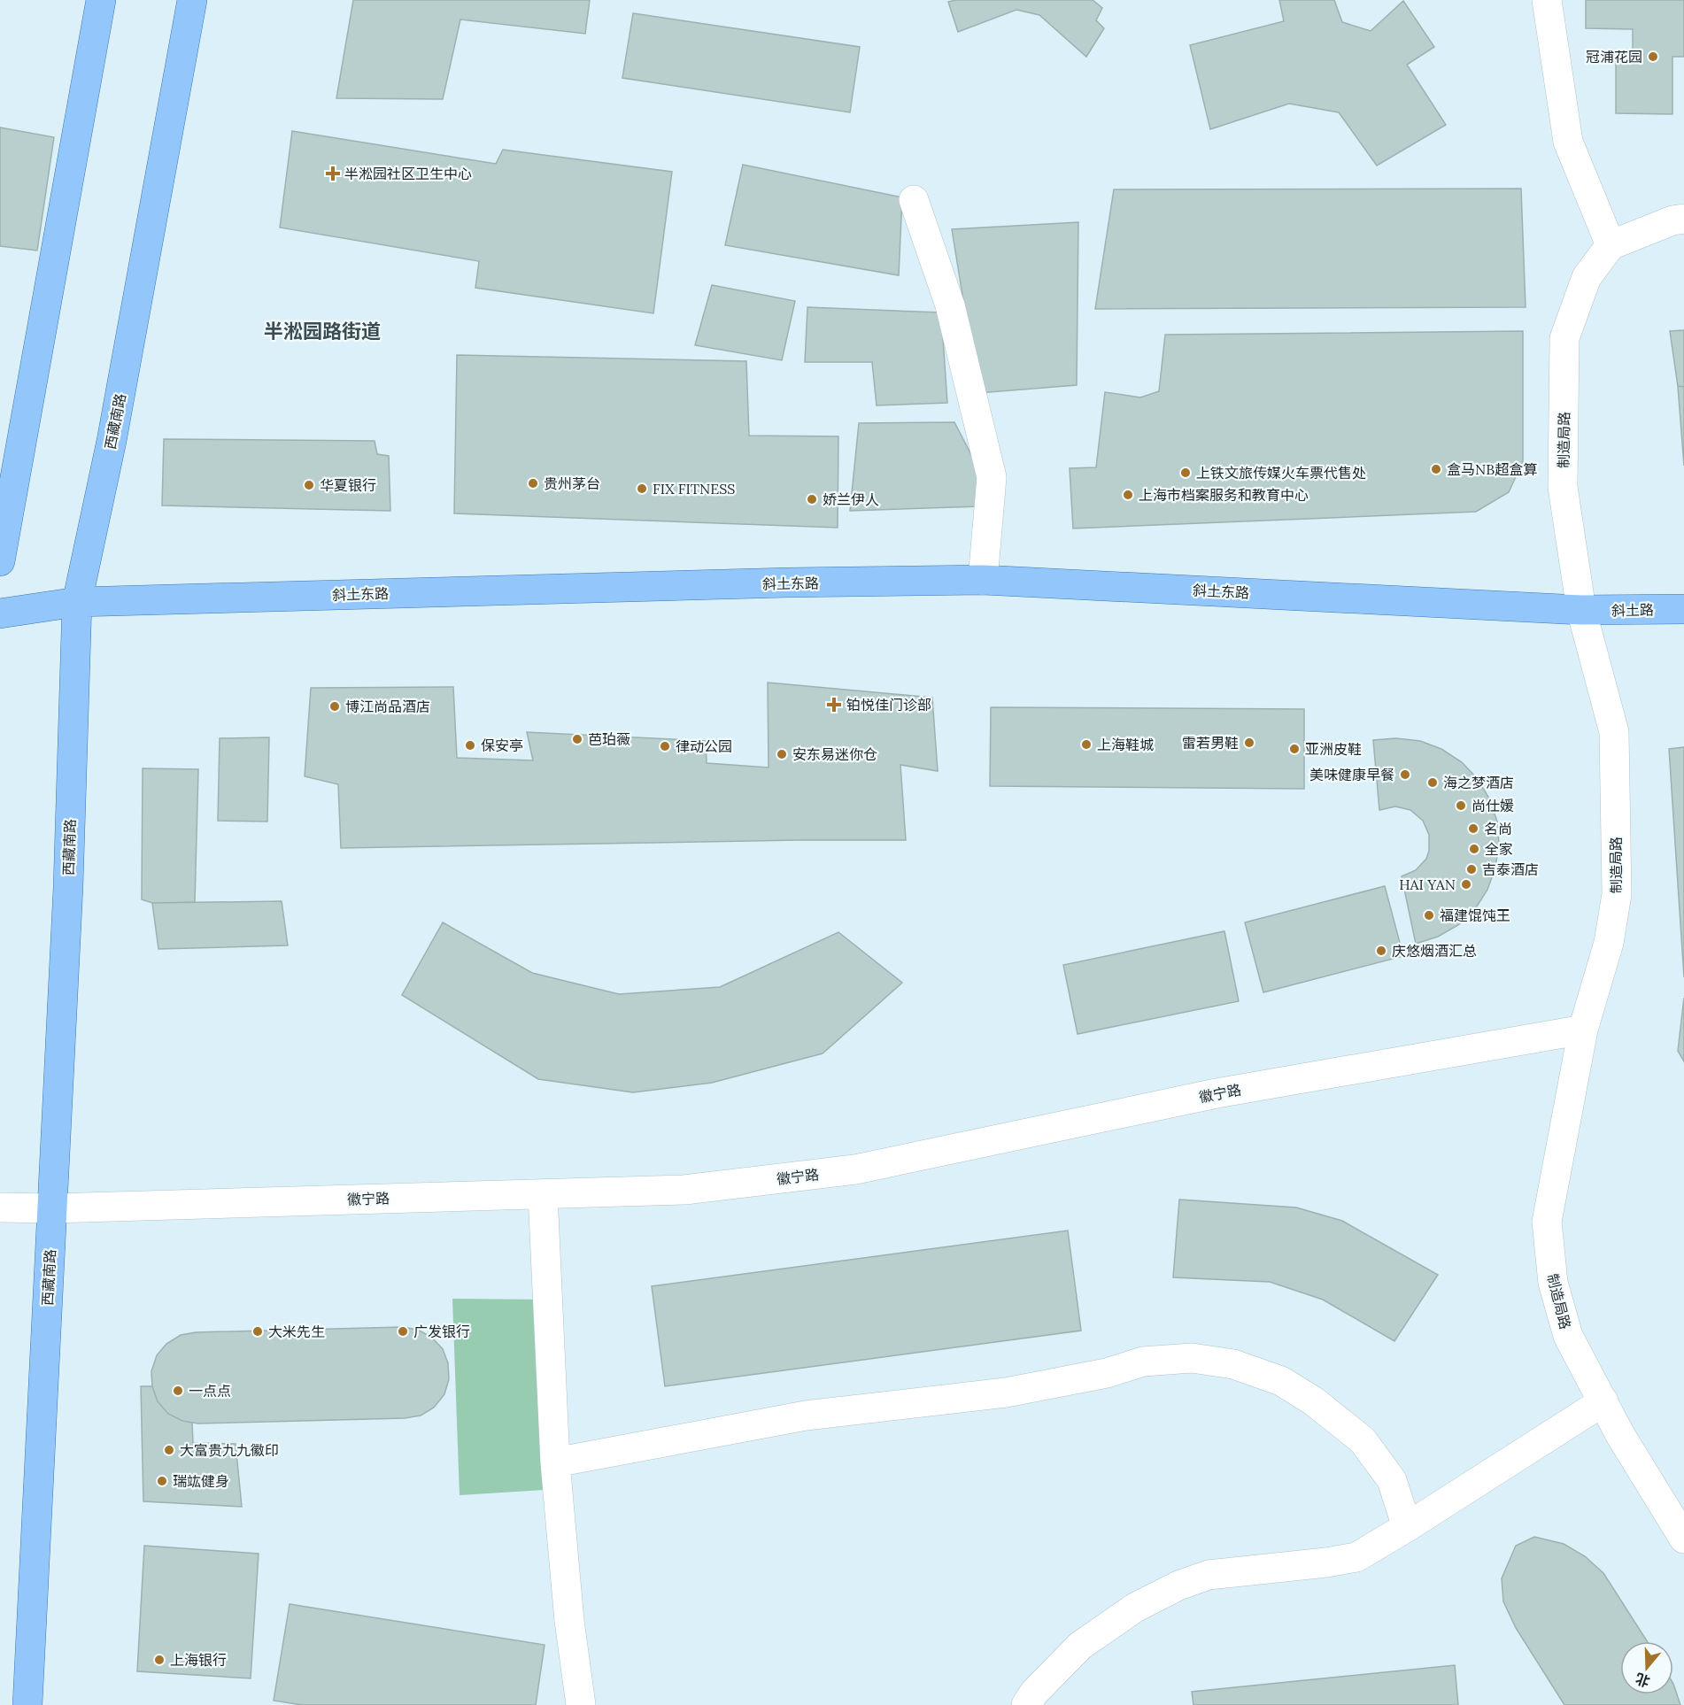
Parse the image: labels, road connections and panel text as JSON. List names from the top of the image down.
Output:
{
  "streets": {
    "main road": ["西藏南路", "斜土东路", "斜土路"],
    "street": ["制造局路", "徽宁路"]
  },
  "crossings": [
    ["西藏南路", "斜土东路"],
    ["西藏南路", "徽宁路"],
    ["制造局路", "斜土东路"],
    ["制造局路", "斜土路"],
    ["制造局路", "徽宁路"],
    ["斜土东路", "斜土路"]
  ],
  "districts": ["半淞园路街道"],
  "places": {
    "other": [
      "冠浦花园",
      "盒马NB超盒算",
      "上铁文旅传媒火车票代售处",
      "贵州茅台",
      "华夏银行",
      "FIX FITNESS",
      "上海市档案服务和教育中心",
      "娇兰伊人",
      "博江尚品酒店",
      "芭珀薇",
      "雷若男鞋",
      "上海鞋城",
      "保安亭",
      "律动公园",
      "亚洲皮鞋",
      "安东易迷你仓",
      "美味健康早餐",
      "海之梦酒店",
      "尚仕媛",
      "名尚",
      "全家",
      "吉泰酒店",
      "HAI YAN",
      "福建馄饨王",
      "庆悠烟酒汇总",
      "大米先生",
      "广发银行",
      "一点点",
      "大富贵九九徽印",
      "瑞竑健身",
      "上海银行"
    ],
    "health": ["半淞园社区卫生中心", "铂悦佳门诊部"]
  },
  "north": "bottom"
}
